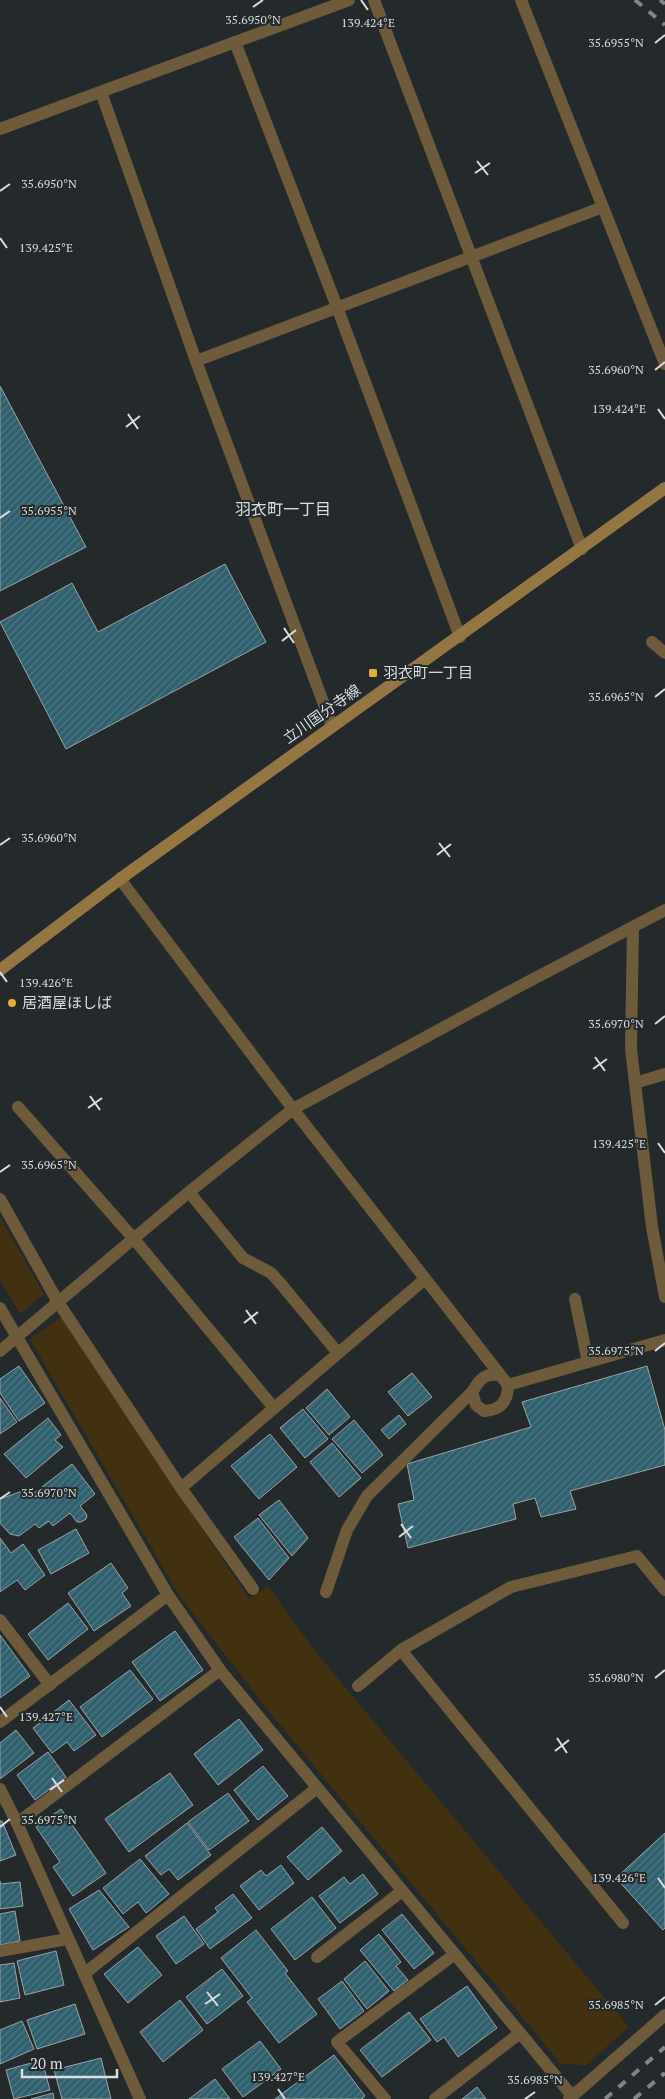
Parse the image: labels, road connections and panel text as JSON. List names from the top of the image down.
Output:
{
  "streets": {
    "main road": ["立川国分寺線"]
  },
  "districts": ["羽衣町一丁目"],
  "places": {
    "transit": ["羽衣町一丁目"],
    "other": ["居酒屋ほしば"]
  },
  "scale_bar": "20 m",
  "coordinates": [
    "35.6950°N",
    "139.424°E",
    "35.6955°N",
    "139.425°E",
    "35.6960°N",
    "35.6965°N",
    "139.426°E",
    "35.6970°N",
    "35.6975°N",
    "35.6980°N",
    "139.427°E",
    "35.6985°N"
  ]
}
